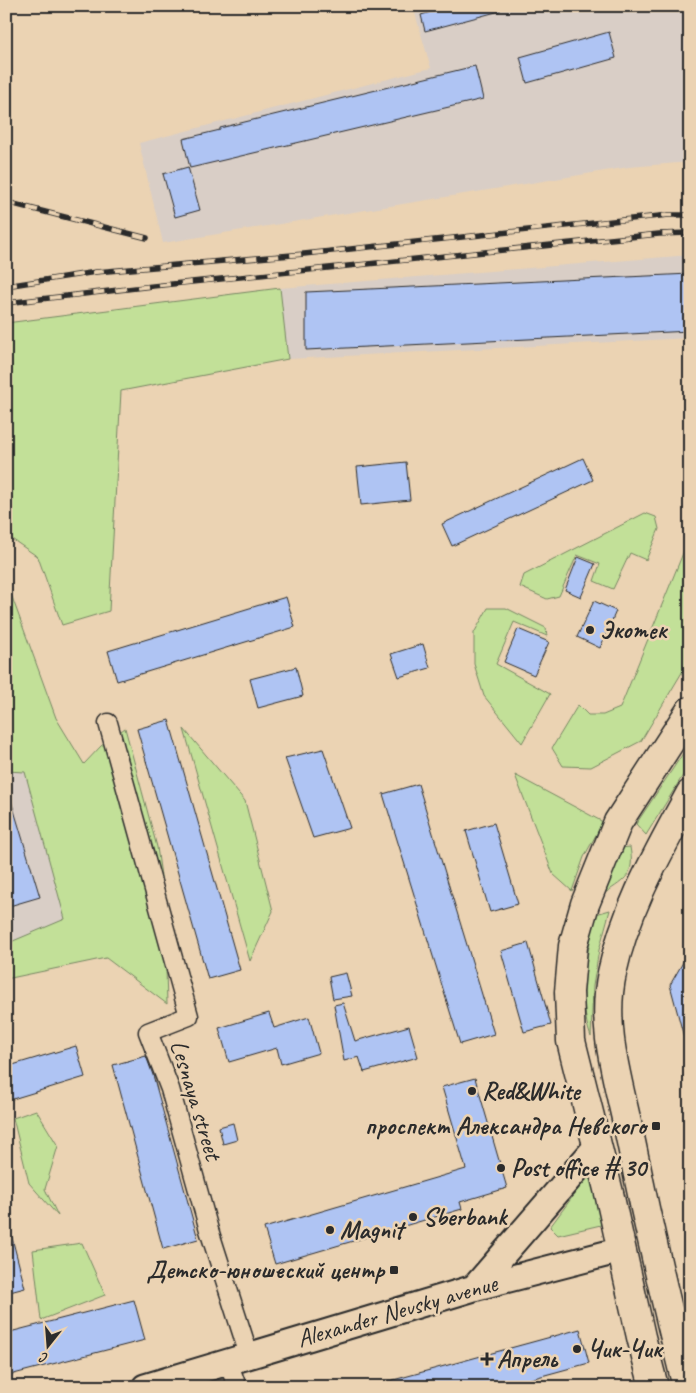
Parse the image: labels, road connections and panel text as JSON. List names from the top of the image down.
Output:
{
  "streets": {
    "main road": ["Alexander Nevsky avenue"],
    "street": ["Lesnaya street"]
  },
  "crossings": [
    ["Lesnaya street", "Alexander Nevsky avenue"]
  ],
  "places": {
    "other": [
      "Экотек",
      "Red&White",
      "Post office # 30",
      "Sberbank",
      "Magnit",
      "Чик-Чик"
    ],
    "transit": ["проспект Александра Невского", "Детско-юношеский центр"],
    "health": ["Апрель"]
  },
  "north": "bottom"
}
